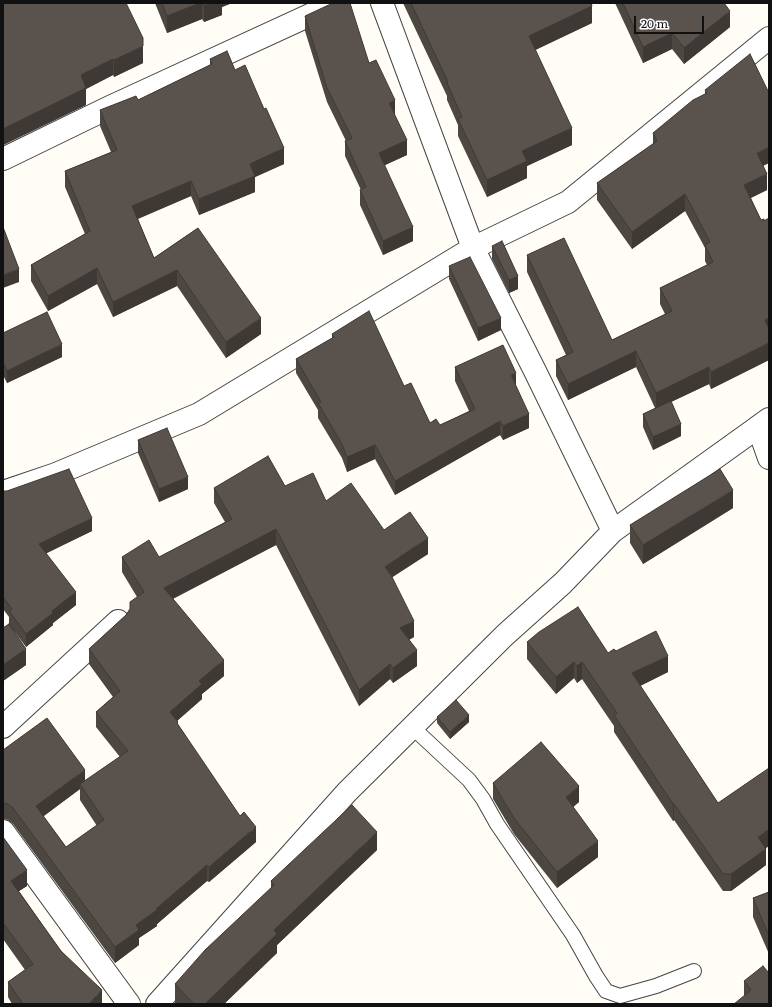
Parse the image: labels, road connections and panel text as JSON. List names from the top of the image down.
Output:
{
  "scale_bar": "20 m"
}
